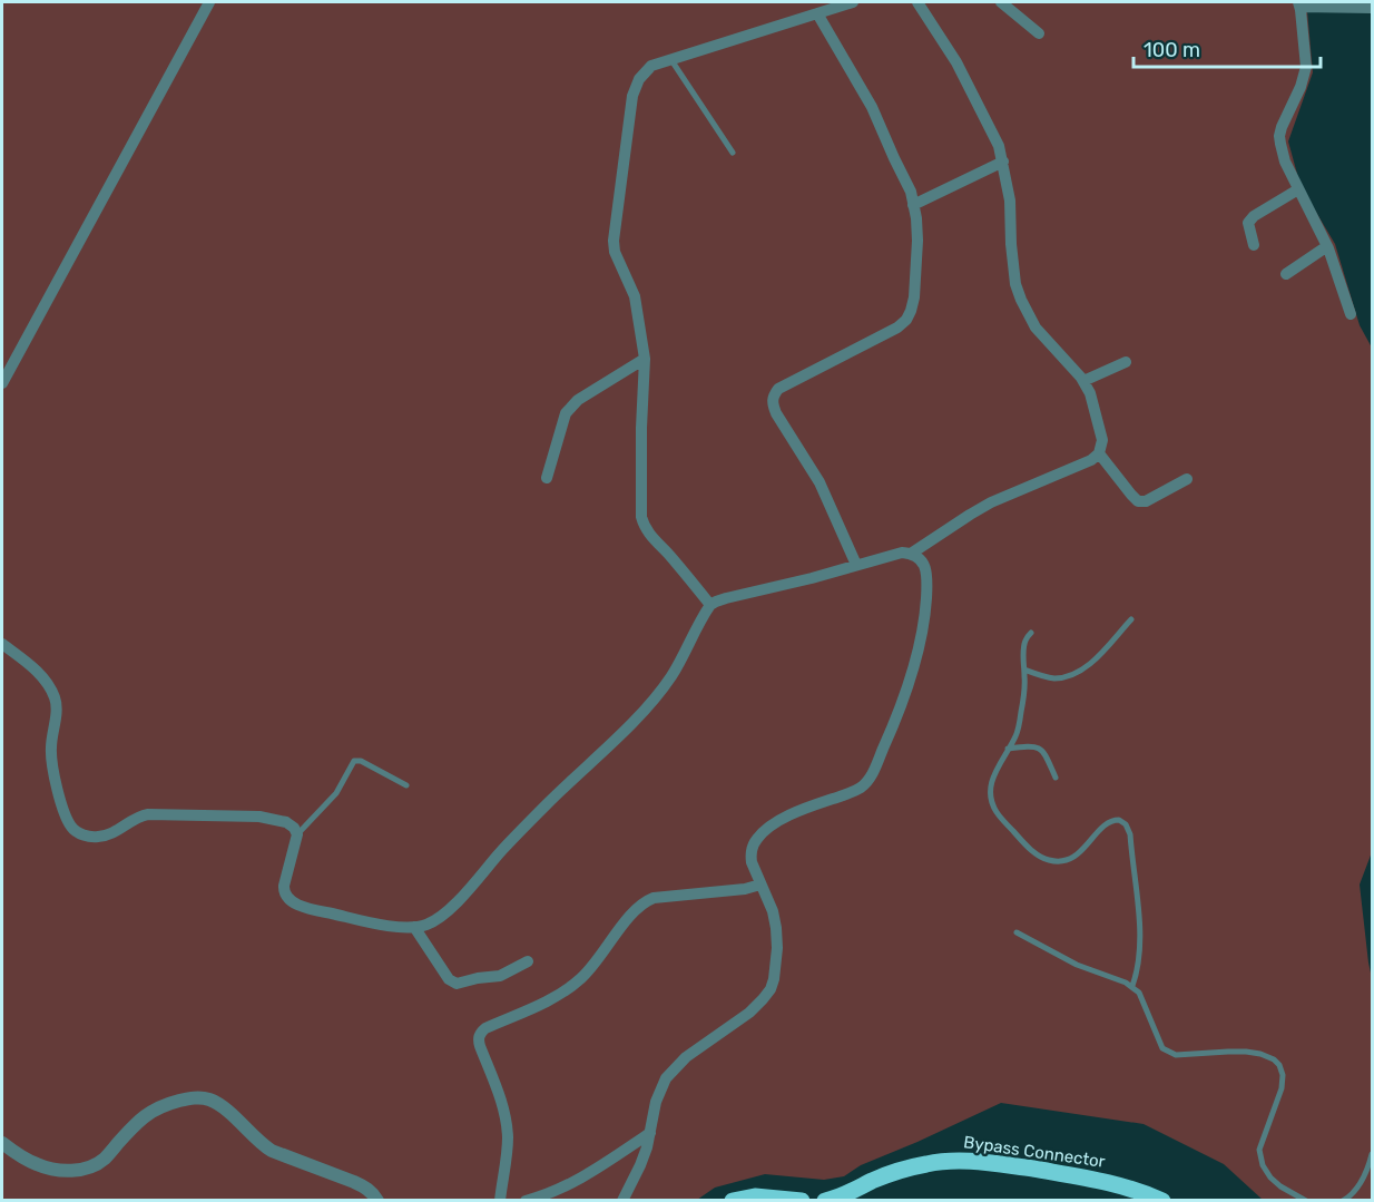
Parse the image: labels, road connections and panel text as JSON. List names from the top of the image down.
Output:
{
  "streets": {
    "main road": ["Bypass Connector"]
  },
  "scale_bar": "100 m"
}
